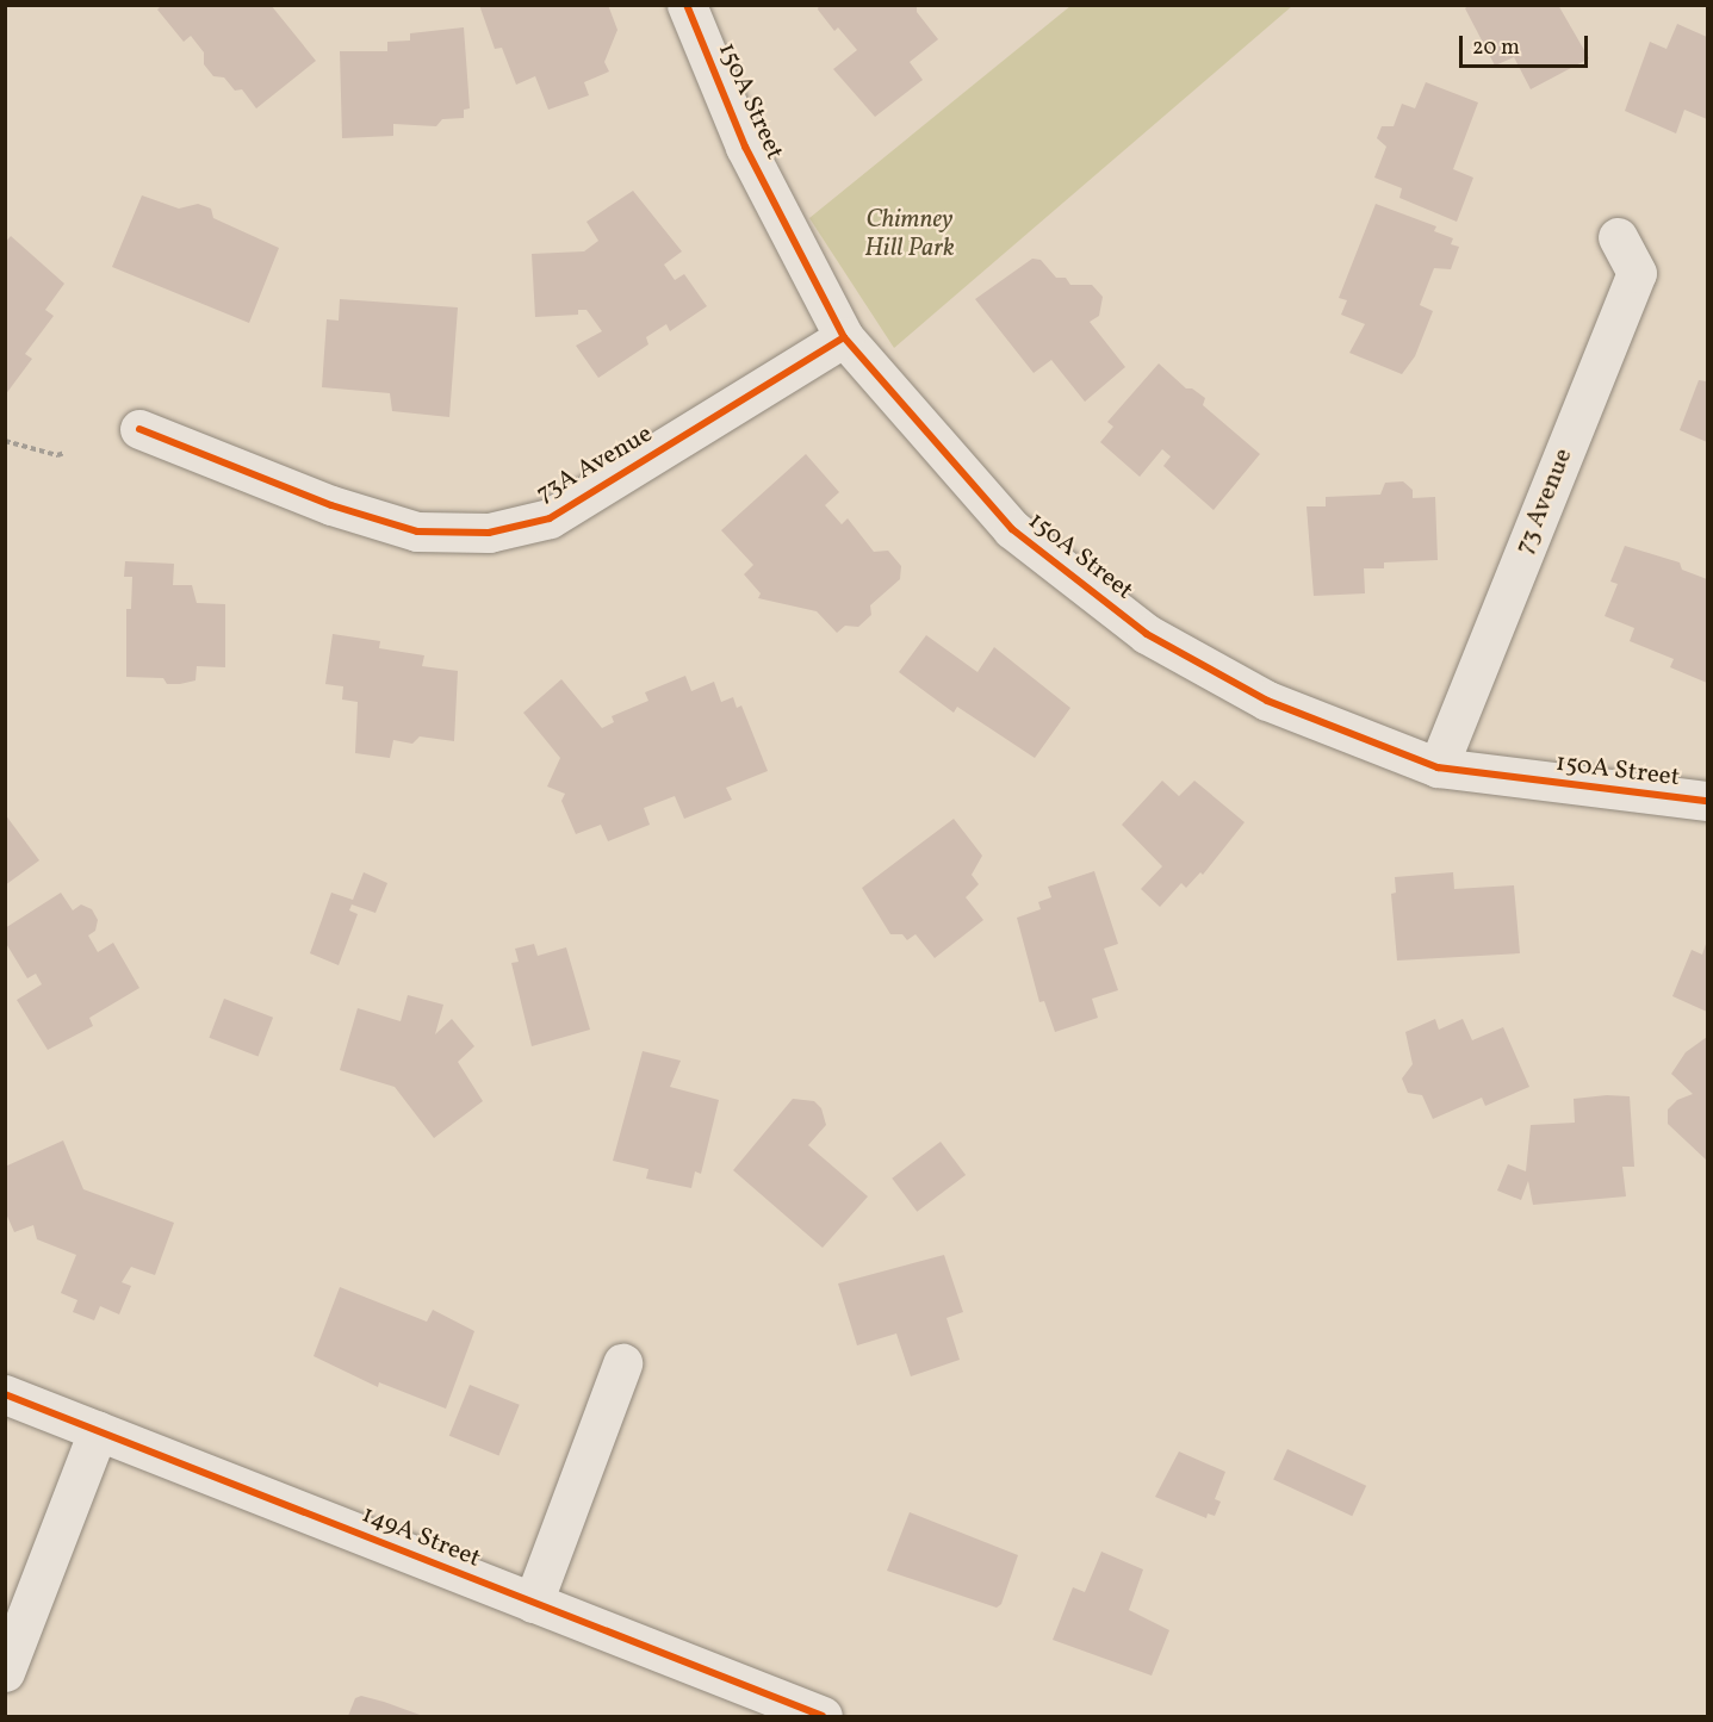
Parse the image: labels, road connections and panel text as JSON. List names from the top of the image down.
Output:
{
  "streets": {
    "street": [
      "150A Street",
      "73A Avenue",
      "73 Avenue",
      "149A Street"
    ]
  },
  "crossings": [
    ["150A Street", "73A Avenue"],
    ["150A Street", "73 Avenue"]
  ],
  "parks": ["Chimney Hill Park"],
  "scale_bar": "20 m"
}
